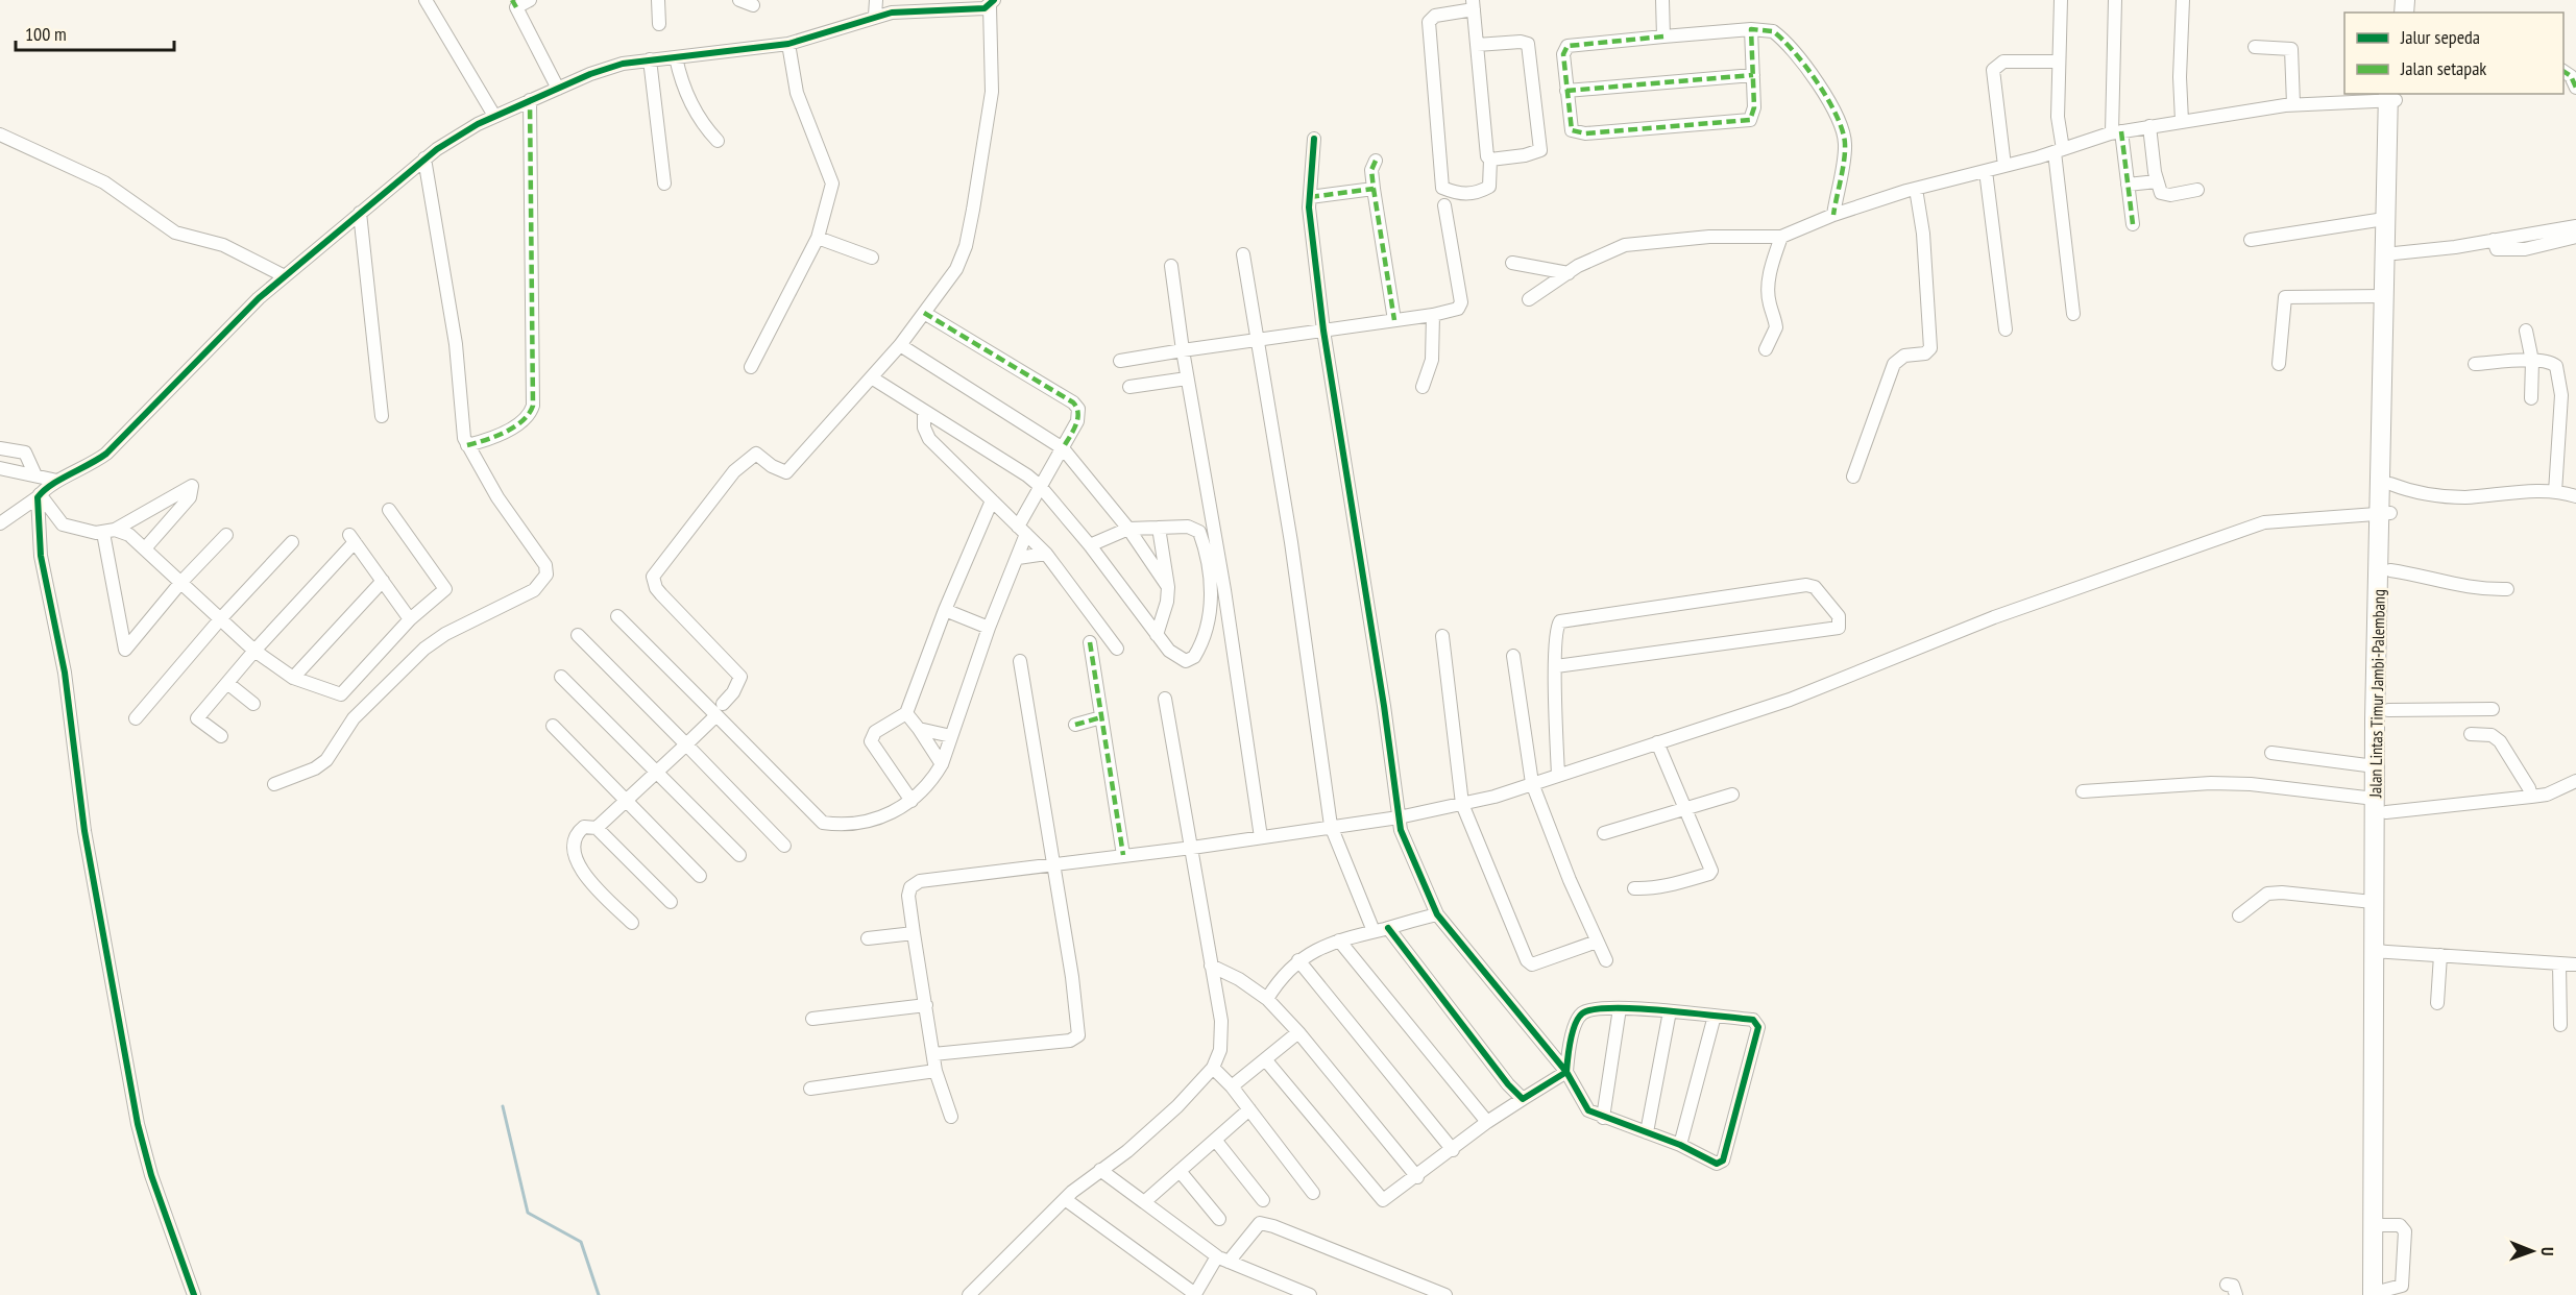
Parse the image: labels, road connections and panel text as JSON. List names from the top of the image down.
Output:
{
  "streets": {
    "highway": ["Jalan Lintas Timur Jambi-Palembang"]
  },
  "legend": ["Jalur sepeda", "Jalan setapak"],
  "scale_bar": "100 m",
  "north": "right"
}
